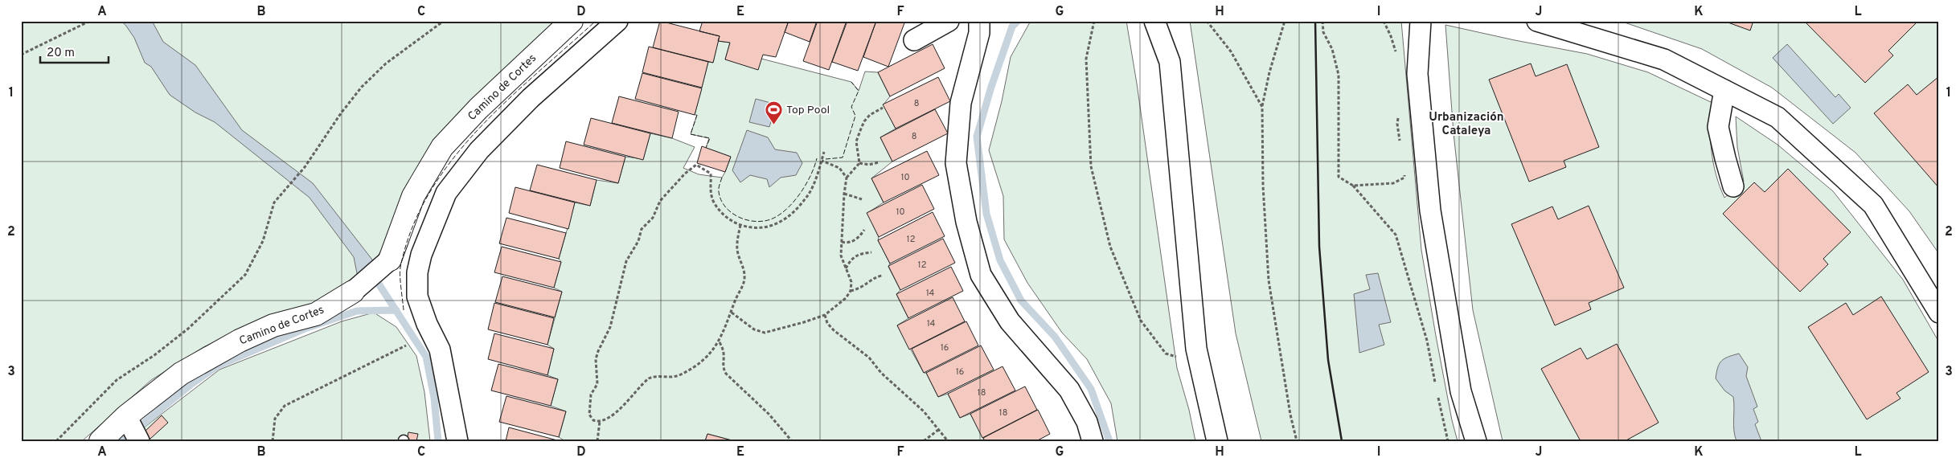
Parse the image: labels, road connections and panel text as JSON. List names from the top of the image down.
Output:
{
  "streets": {
    "street": ["Camino de Cortes"]
  },
  "districts": ["Urbanización Cataleya"],
  "places": {
    "sports": ["Top Pool"]
  },
  "house_numbers": [
    "8",
    "8",
    "10",
    "10",
    "12",
    "12",
    "14",
    "14",
    "16",
    "16",
    "18",
    "18"
  ],
  "scale_bar": "20 m",
  "grid": {
    "columns": [
      "A",
      "B",
      "C",
      "D",
      "E",
      "F",
      "G",
      "H",
      "I",
      "J",
      "K",
      "L"
    ],
    "rows": ["1", "2", "3"]
  }
}
